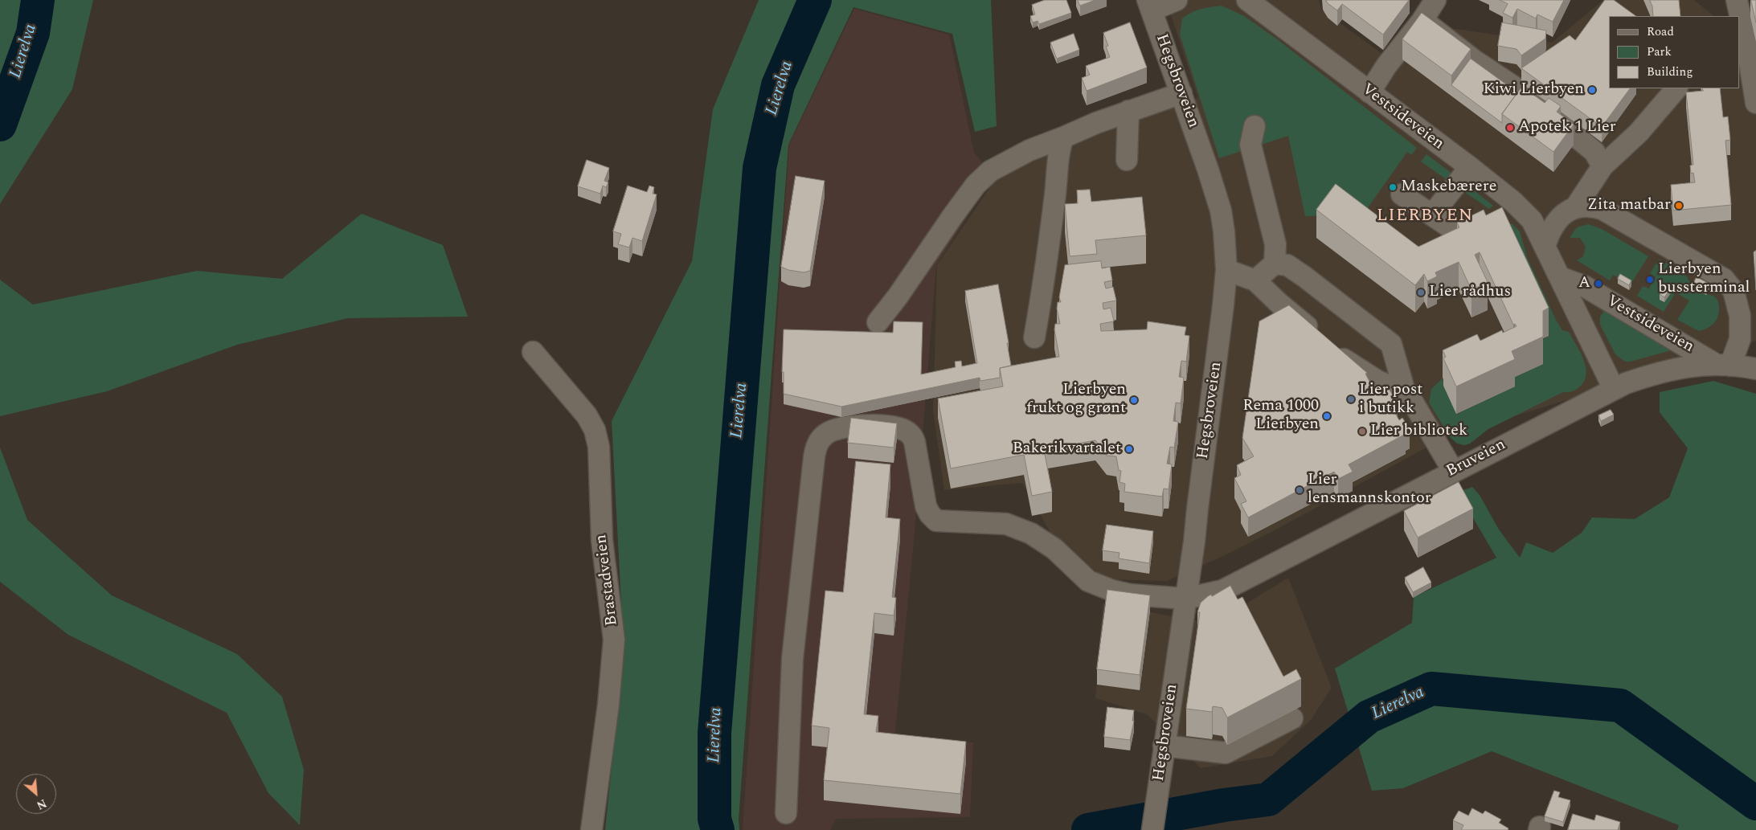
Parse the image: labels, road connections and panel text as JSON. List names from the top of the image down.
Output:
{
  "streets": {
    "street": [
      "Hegsbroveien",
      "Vestsideveien",
      "Bruveien",
      "Brastadveien"
    ]
  },
  "crossings": [
    ["Hegsbroveien", "Bruveien"],
    ["Vestsideveien", "Bruveien"]
  ],
  "districts": ["LIERBYEN"],
  "water": ["Lierelva"],
  "places": [
    "Kiwi Lierbyen",
    "Apotek 1 Lier",
    "Maskebærere",
    "Zita matbar",
    "Lierbyen bussterminal",
    "A",
    "Lier rådhus",
    "Lier post i butikk",
    "Lierbyen frukt og grønt",
    "Rema 1000 Lierbyen",
    "Lier bibliotek",
    "Bakerikvartalet",
    "Lier lensmannskontor"
  ],
  "legend": ["Road", "Park", "Building"],
  "north": "bottom right"
}
